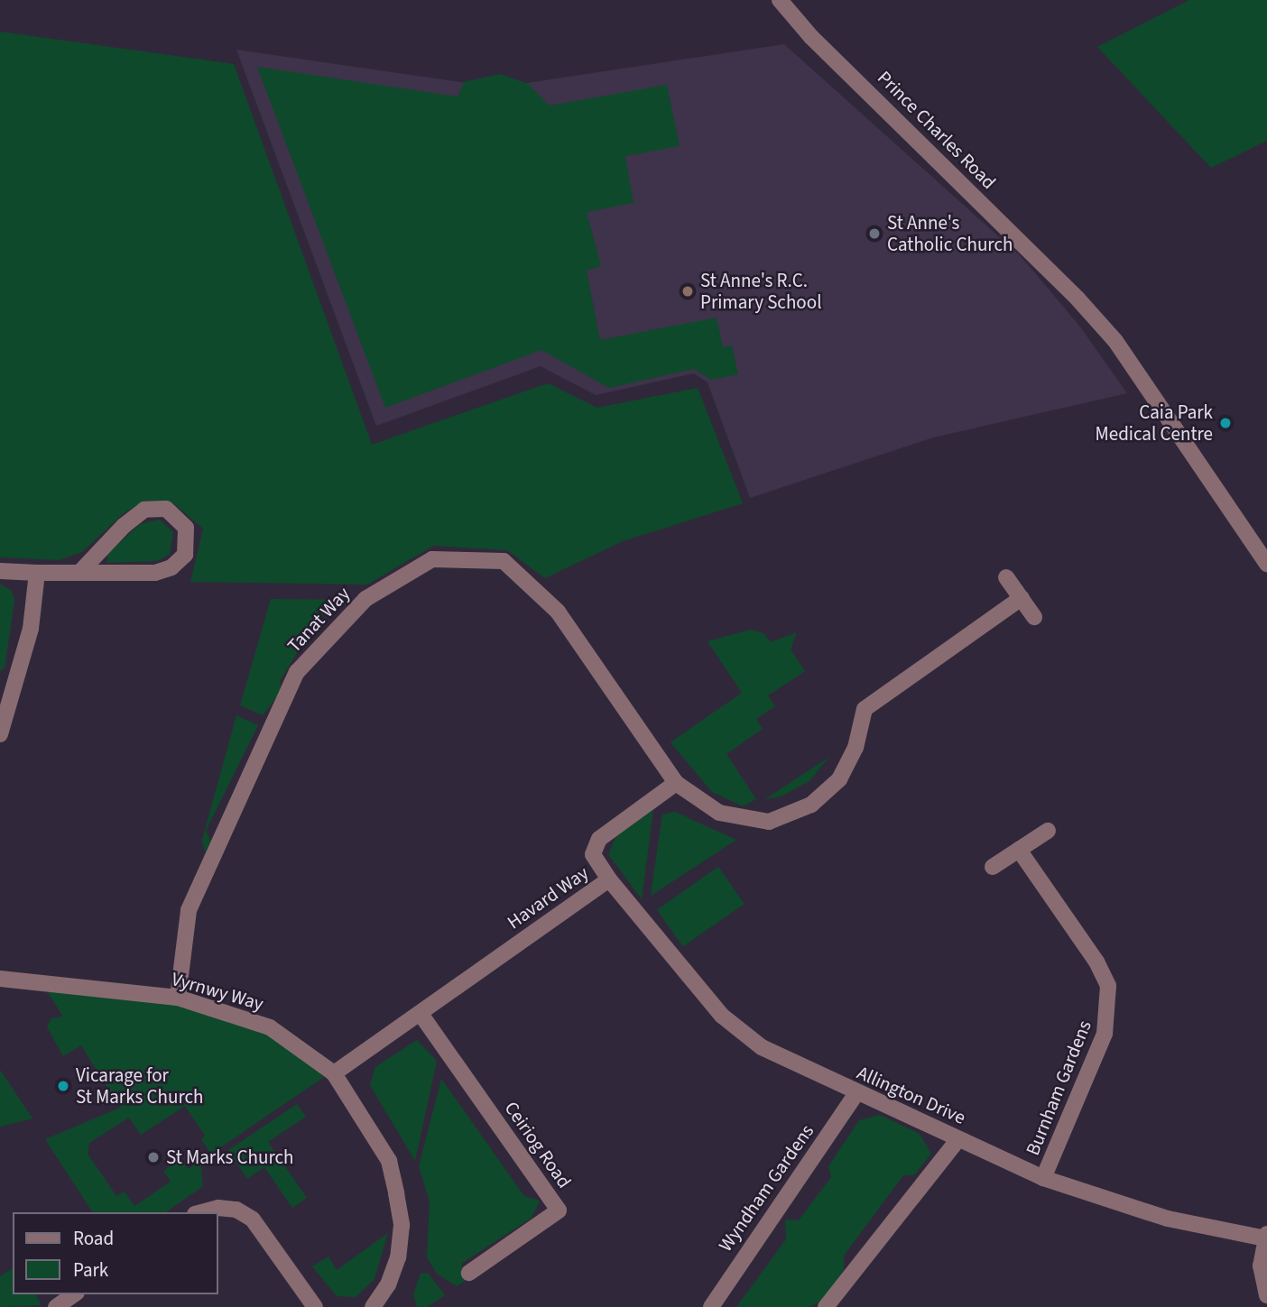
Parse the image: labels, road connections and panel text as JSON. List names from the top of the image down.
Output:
{
  "streets": {
    "street": [
      "Prince Charles Road",
      "Tanat Way",
      "Havard Way",
      "Vyrnwy Way",
      "Burnham Gardens",
      "Allington Drive",
      "Ceiriog Road",
      "Wyndham Gardens"
    ]
  },
  "crossings": [
    ["Tanat Way", "Havard Way"],
    ["Tanat Way", "Vyrnwy Way"],
    ["Havard Way", "Vyrnwy Way"],
    ["Havard Way", "Allington Drive"],
    ["Havard Way", "Ceiriog Road"],
    ["Burnham Gardens", "Allington Drive"],
    ["Allington Drive", "Wyndham Gardens"]
  ],
  "places": [
    "St Anne's Catholic Church",
    "St Anne's R.C. Primary School",
    "Caia Park Medical Centre",
    "Vicarage for St Marks Church",
    "St Marks Church"
  ],
  "legend": ["Road", "Park"]
}
